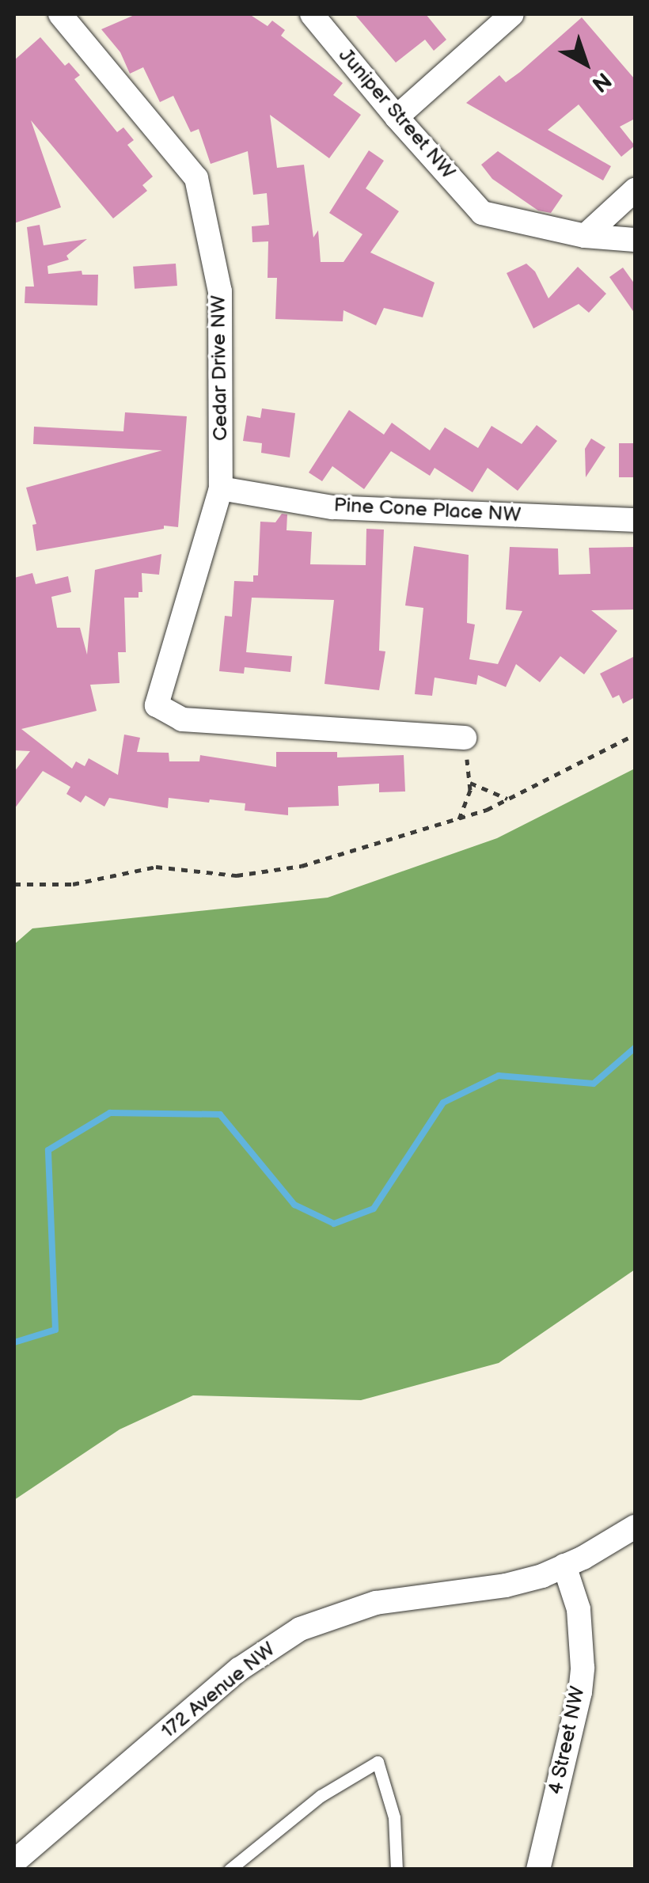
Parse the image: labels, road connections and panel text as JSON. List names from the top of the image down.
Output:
{
  "streets": {
    "street": [
      "Juniper Street NW",
      "Cedar Drive NW",
      "Pine Cone Place NW",
      "172 Avenue NW",
      "4 Street NW"
    ]
  },
  "crossings": [
    ["Cedar Drive NW", "Pine Cone Place NW"],
    ["172 Avenue NW", "4 Street NW"]
  ],
  "north": "bottom right"
}
